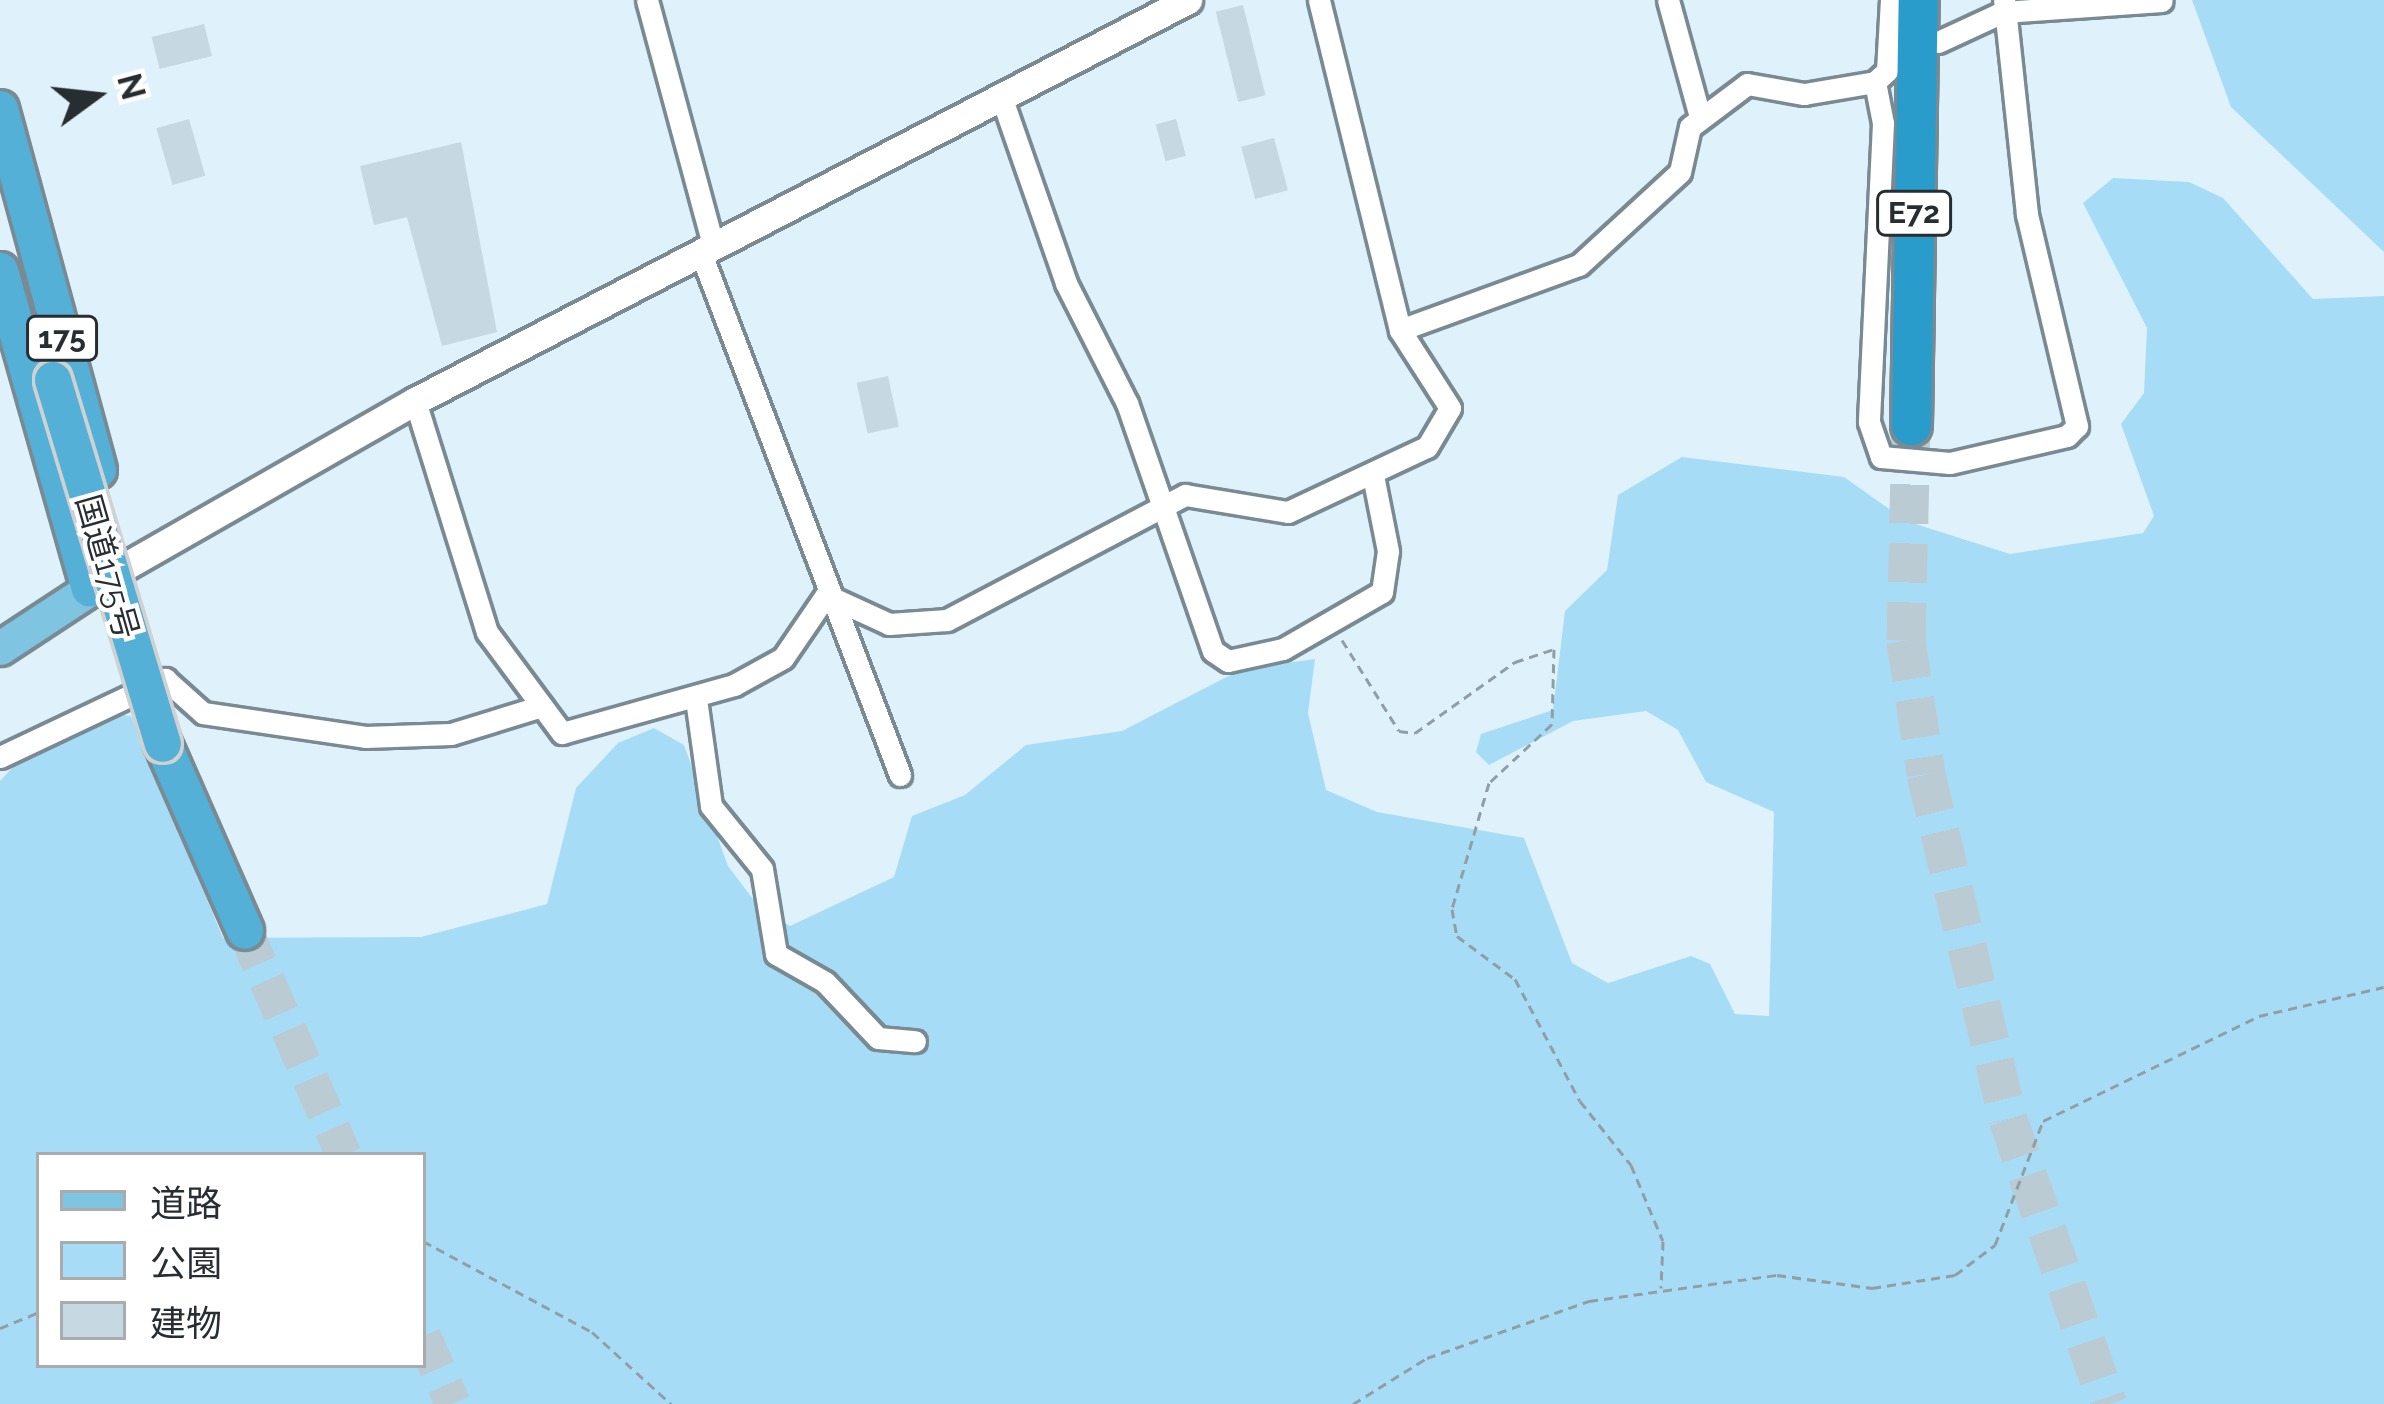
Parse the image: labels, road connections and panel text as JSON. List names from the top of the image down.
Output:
{
  "streets": {
    "highway": ["E72", "175", "国道175号"]
  },
  "legend": ["道路", "公園", "建物"],
  "north": "right"
}
